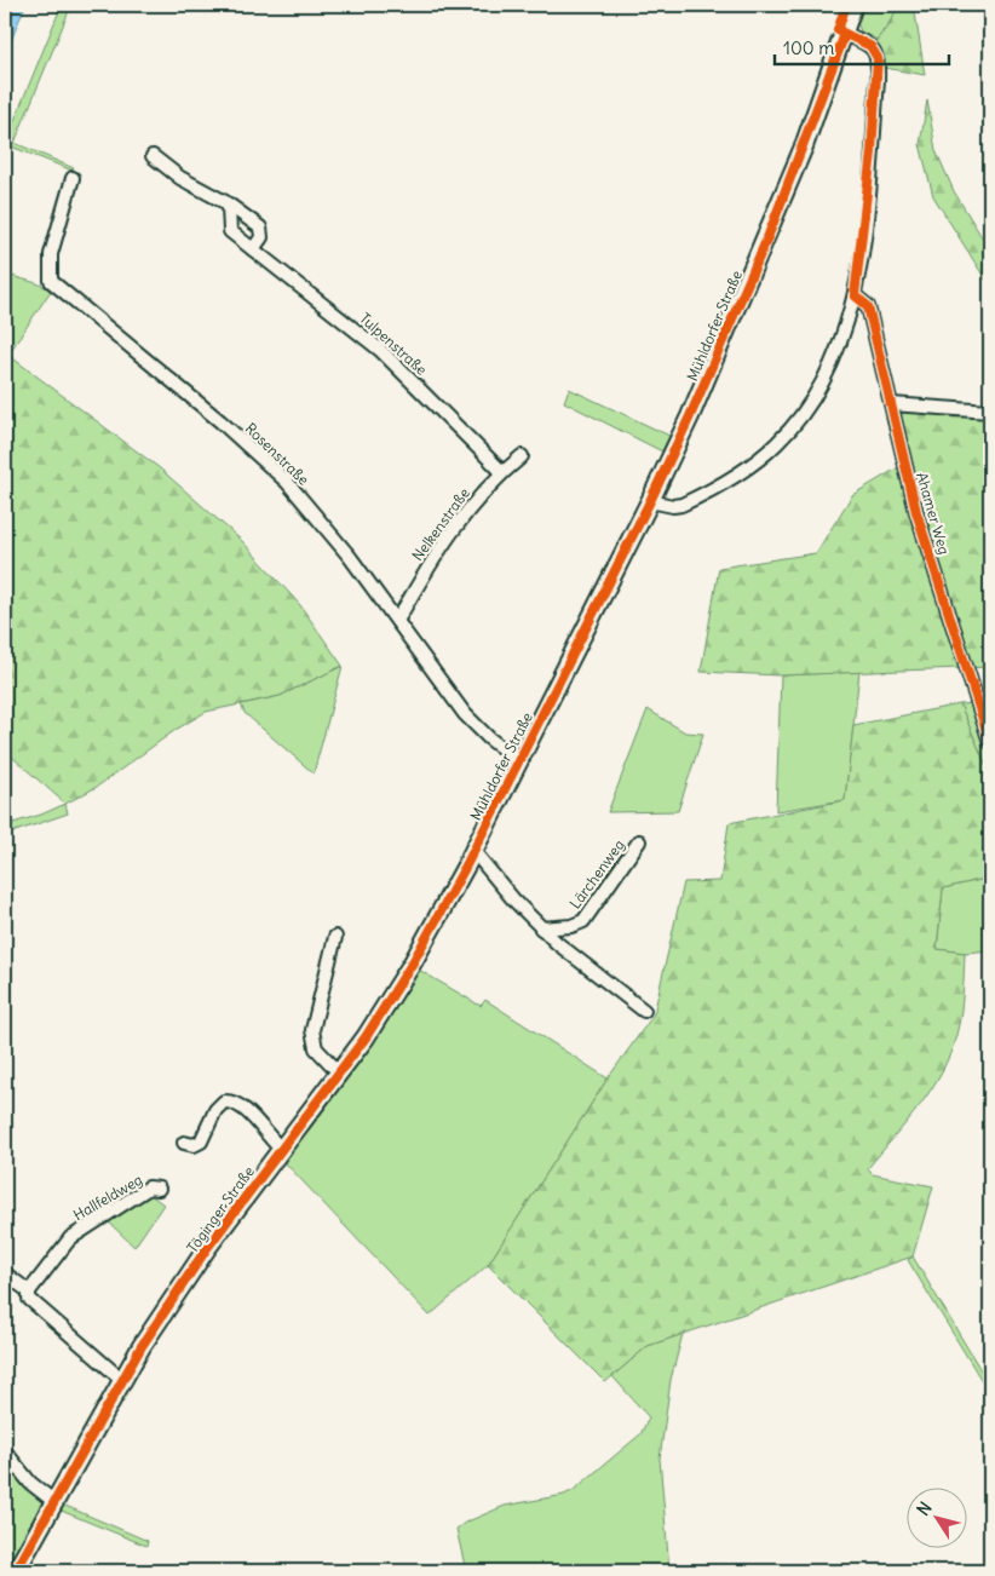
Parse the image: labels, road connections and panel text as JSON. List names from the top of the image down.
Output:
{
  "streets": {
    "street": [
      "Mühldorfer Straße",
      "Tulpenstraße",
      "Rosenstraße",
      "Ahamer Weg",
      "Nelkenstraße",
      "Lärchenweg",
      "Hallfeldweg",
      "Töginger Straße"
    ]
  },
  "crossings": [
    ["Mühldorfer Straße", "Rosenstraße"],
    ["Mühldorfer Straße", "Töginger Straße"],
    ["Tulpenstraße", "Nelkenstraße"],
    ["Rosenstraße", "Nelkenstraße"]
  ],
  "scale_bar": "100 m",
  "north": "top left"
}
